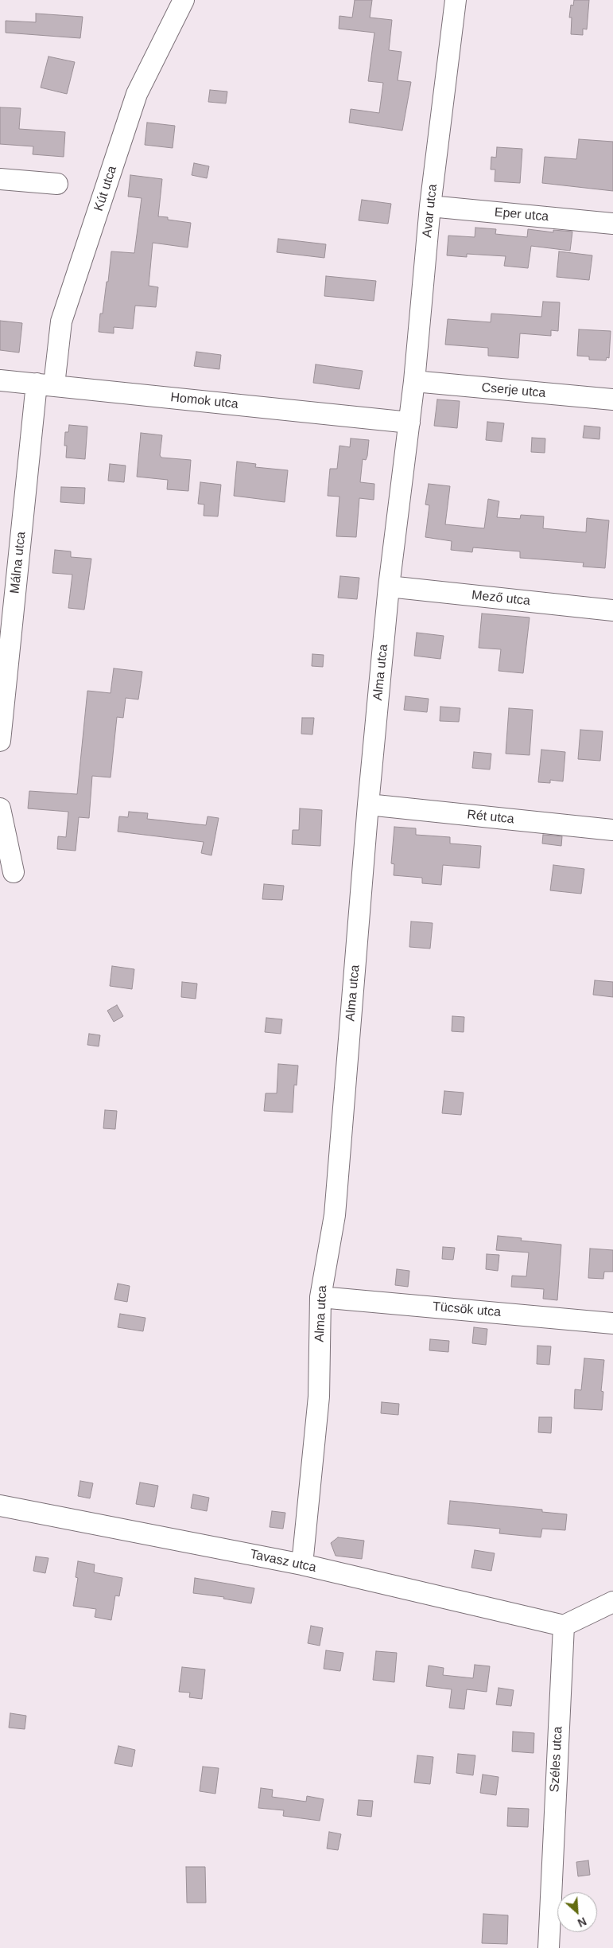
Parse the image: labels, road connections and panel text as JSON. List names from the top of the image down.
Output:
{
  "streets": {
    "street": [
      "Kút utca",
      "Avar utca",
      "Eper utca",
      "Cserje utca",
      "Homok utca",
      "Málna utca",
      "Mező utca",
      "Alma utca",
      "Rét utca",
      "Tücsök utca",
      "Tavasz utca",
      "Széles utca"
    ]
  },
  "crossings": [
    ["Kút utca", "Homok utca"],
    ["Kút utca", "Málna utca"],
    ["Avar utca", "Eper utca"],
    ["Avar utca", "Cserje utca"],
    ["Avar utca", "Homok utca"],
    ["Avar utca", "Alma utca"],
    ["Homok utca", "Málna utca"],
    ["Homok utca", "Alma utca"],
    ["Mező utca", "Alma utca"],
    ["Alma utca", "Rét utca"],
    ["Alma utca", "Tücsök utca"],
    ["Alma utca", "Tavasz utca"],
    ["Tavasz utca", "Széles utca"]
  ],
  "north": "bottom right"
}
